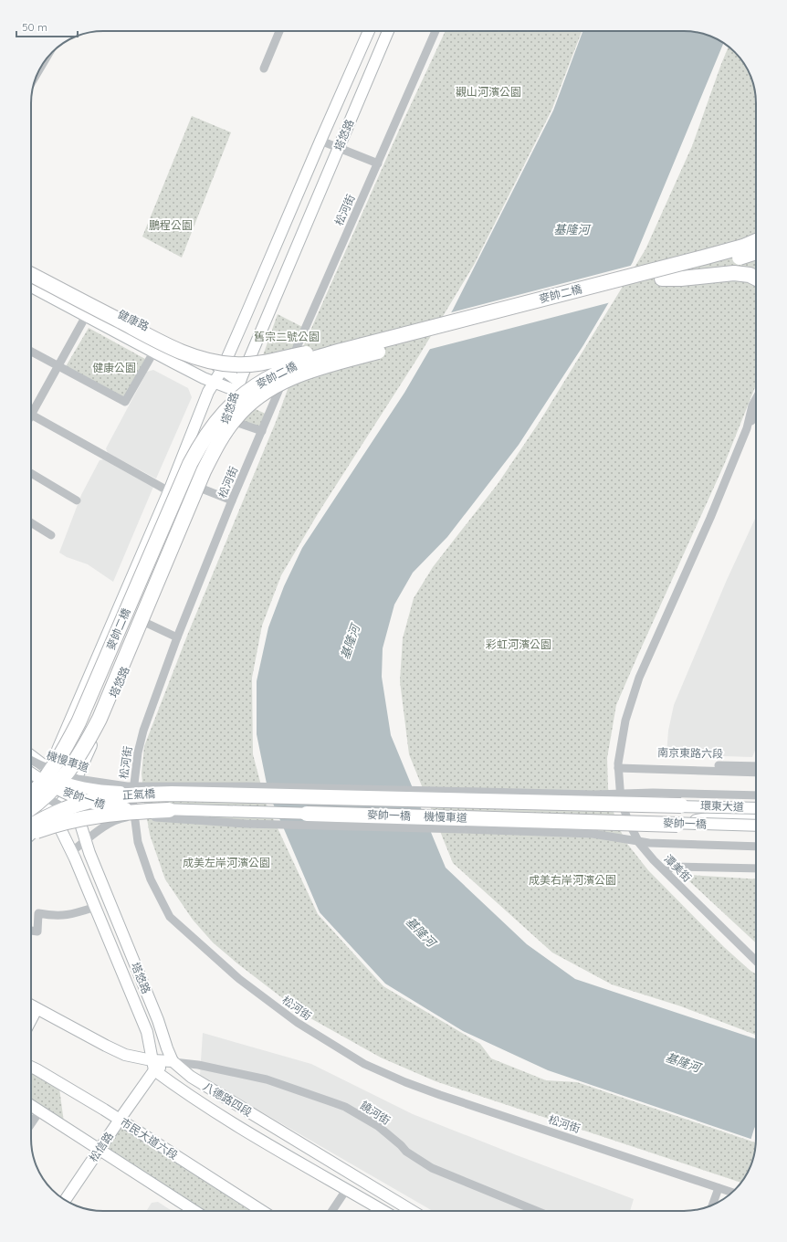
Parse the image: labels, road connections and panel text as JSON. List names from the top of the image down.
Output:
{
  "streets": {
    "highway": [
      "麥帥二橋",
      "正氣橋",
      "麥帥一橋",
      "環東大道"
    ],
    "main road": [
      "塔悠路",
      "健康路",
      "八德路四段",
      "市民大道六段",
      "松信路"
    ],
    "street": [
      "松河街",
      "南京東路六段",
      "機慢車道",
      "潭美街",
      "饒河街"
    ]
  },
  "crossings": [
    ["塔悠路", "麥帥二橋"],
    ["塔悠路", "健康路"],
    ["塔悠路", "八德路四段"],
    ["塔悠路", "饒河街"],
    ["塔悠路", "松信路"],
    ["南京東路六段", "潭美街"],
    ["正氣橋", "麥帥一橋"],
    ["麥帥一橋", "環東大道"],
    ["八德路四段", "饒河街"],
    ["八德路四段", "松信路"],
    ["市民大道六段", "松信路"]
  ],
  "water": ["基隆河"],
  "parks": [
    "觀山河濱公園",
    "鵬程公園",
    "舊宗二號公園",
    "健康公園",
    "彩虹河濱公園",
    "成美左岸河濱公園",
    "成美右岸河濱公園"
  ],
  "scale_bar": "50 m"
}
